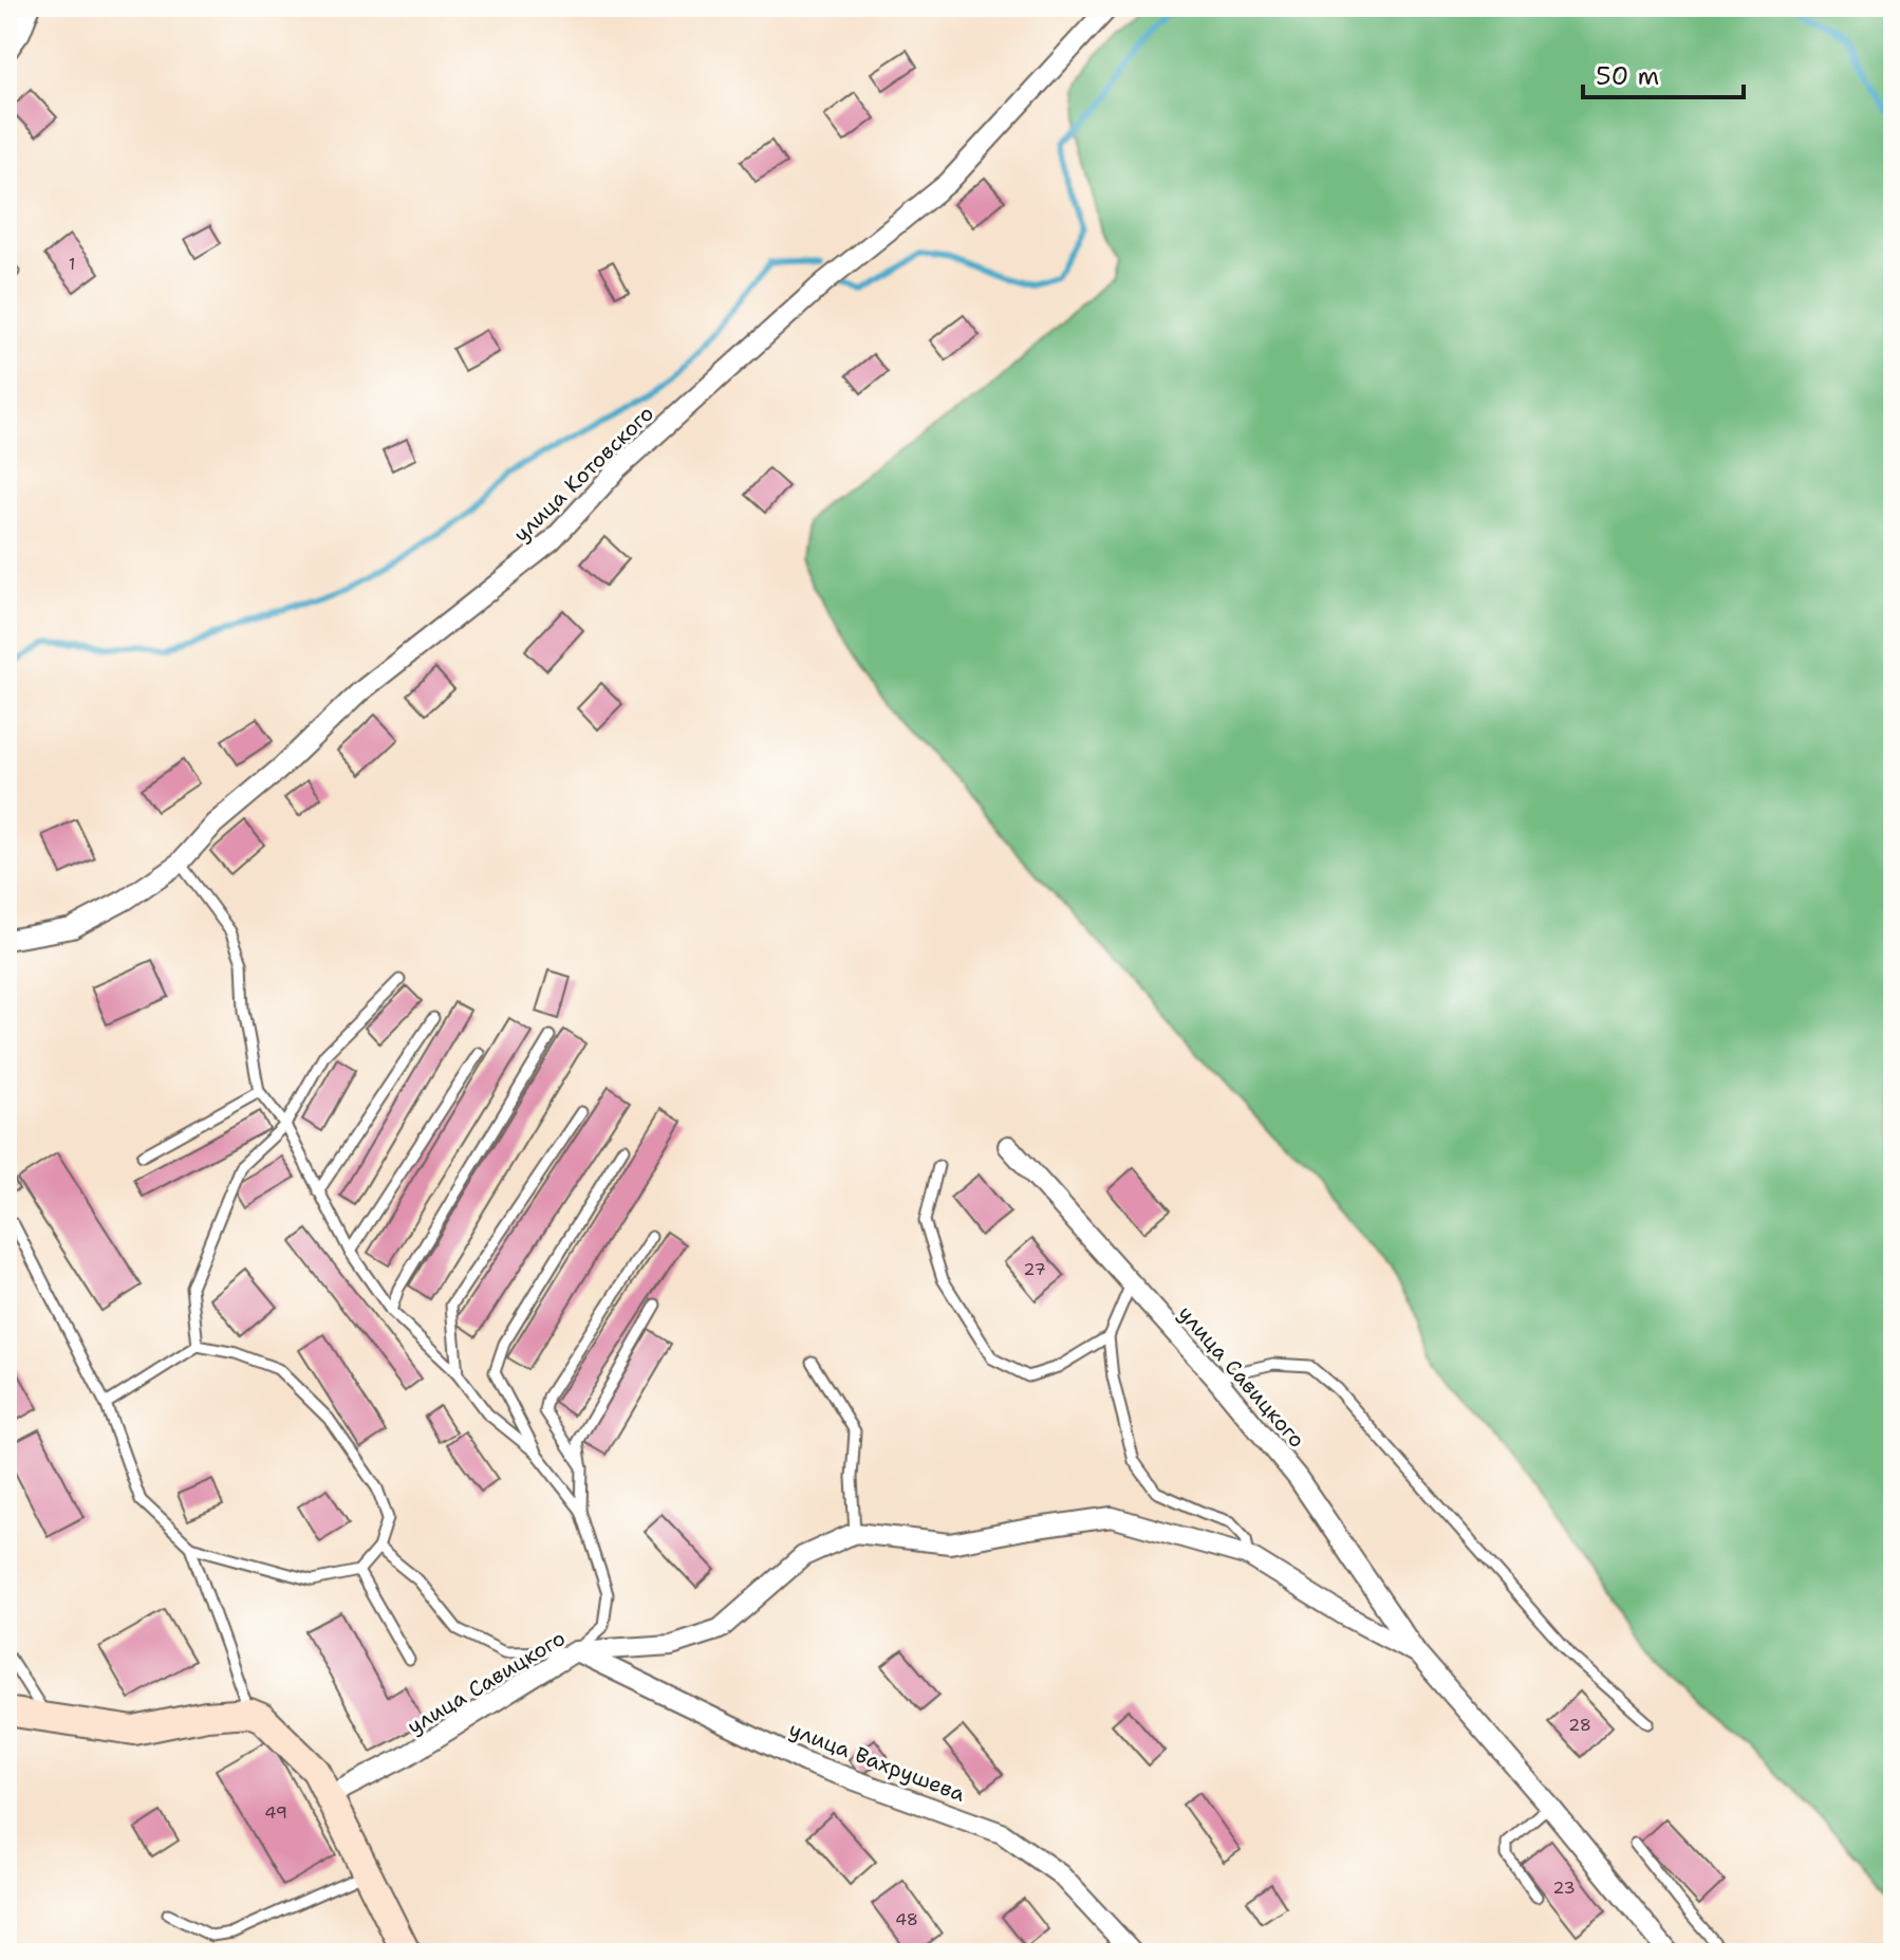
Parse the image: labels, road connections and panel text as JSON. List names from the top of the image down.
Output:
{
  "streets": {
    "street": ["улица Котовского", "улица Савицкого", "улица Вахрушева"]
  },
  "crossings": [
    ["улица Савицкого", "улица Вахрушева"]
  ],
  "house_numbers": [
    "1",
    "27",
    "28",
    "49",
    "23",
    "48"
  ],
  "scale_bar": "50 m"
}
